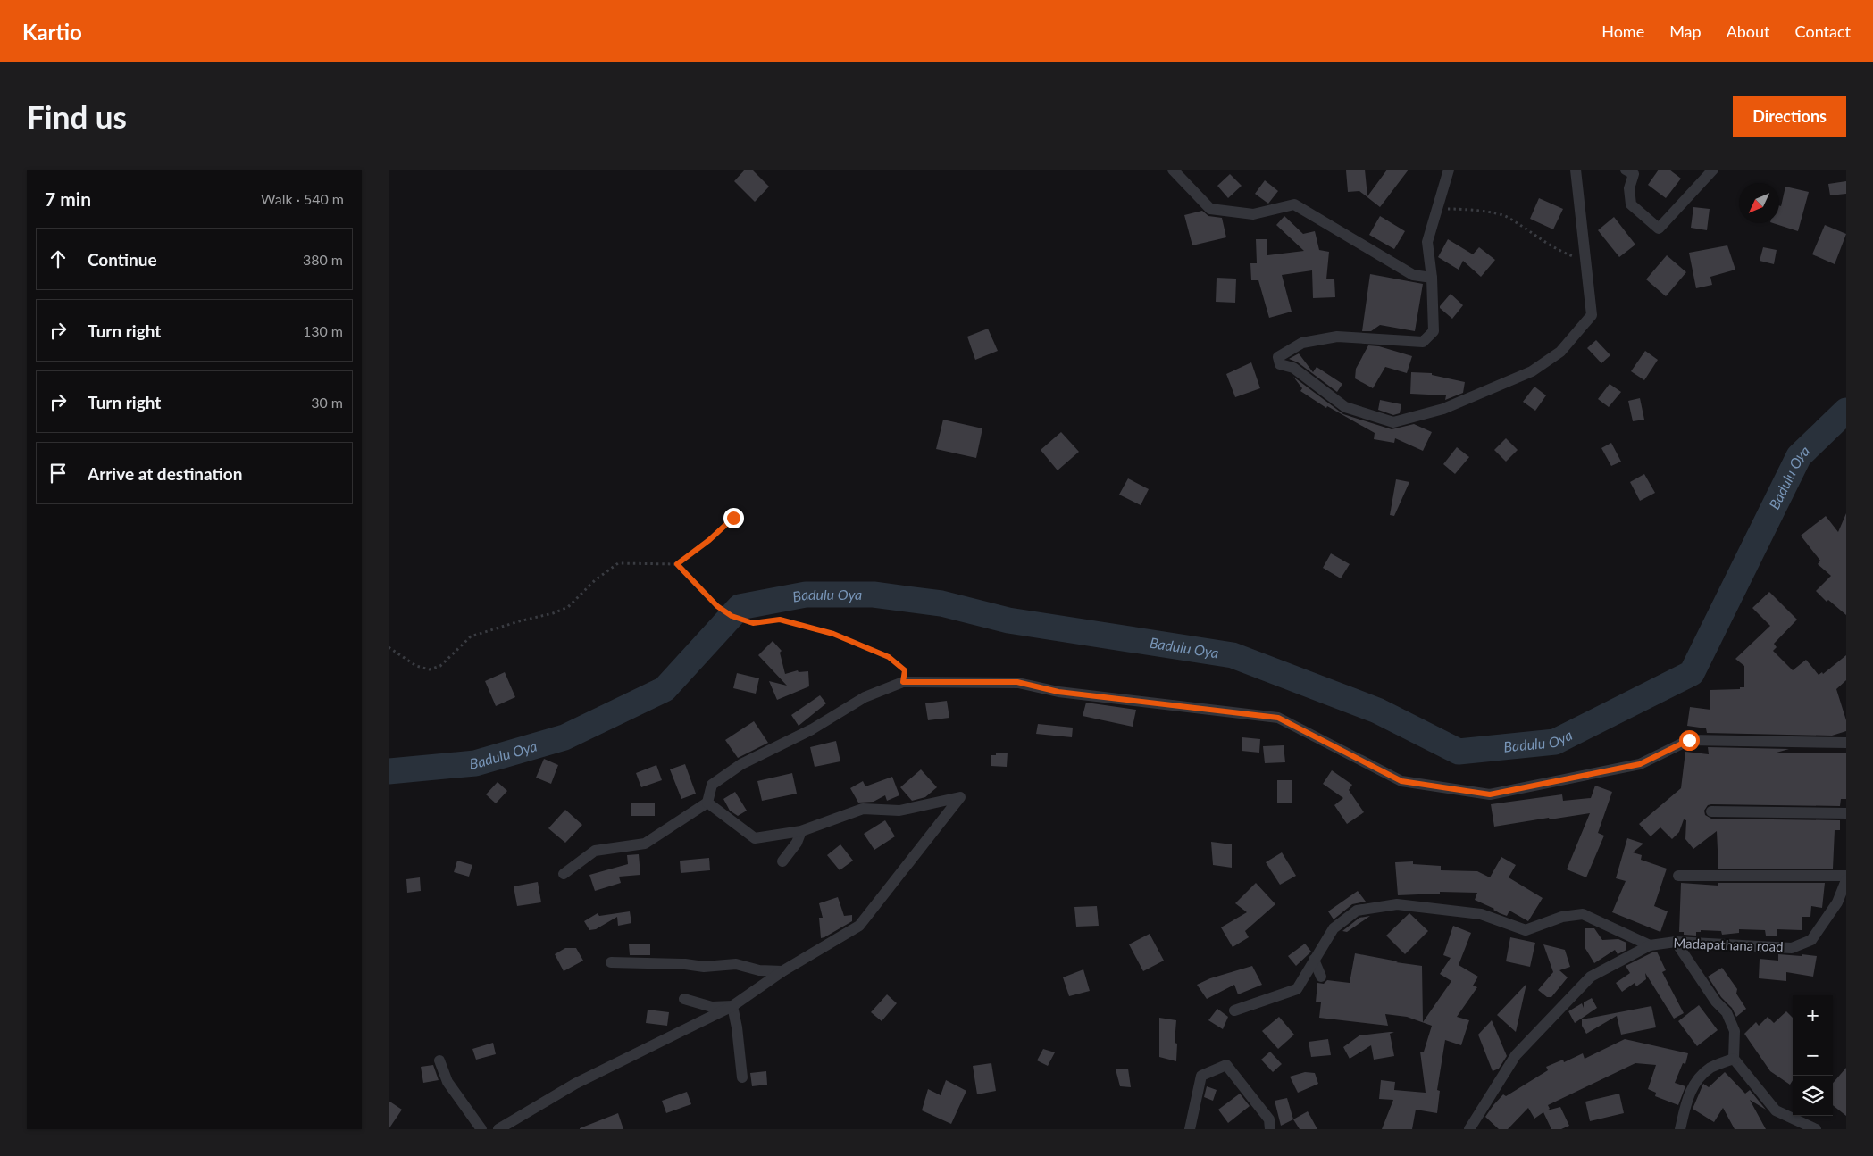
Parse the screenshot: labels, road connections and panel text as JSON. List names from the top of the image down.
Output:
{
  "streets": {
    "street": ["Madapathana road"]
  },
  "water": ["Badulu Oya"],
  "north": "bottom left",
  "page": {
    "header": "Kartio",
    "nav": [
      "Home",
      "Map",
      "About",
      "Contact"
    ],
    "buttons": "Directions",
    "title": "Find us",
    "heading": ["7 min", "Walk · 540 m"],
    "list": [
      ["Continue", "380 m"],
      ["Turn right", "130 m"],
      ["Turn right", "30 m"],
      "Arrive at destination"
    ],
    "map_buttons": ["+", "−"]
  }
}
